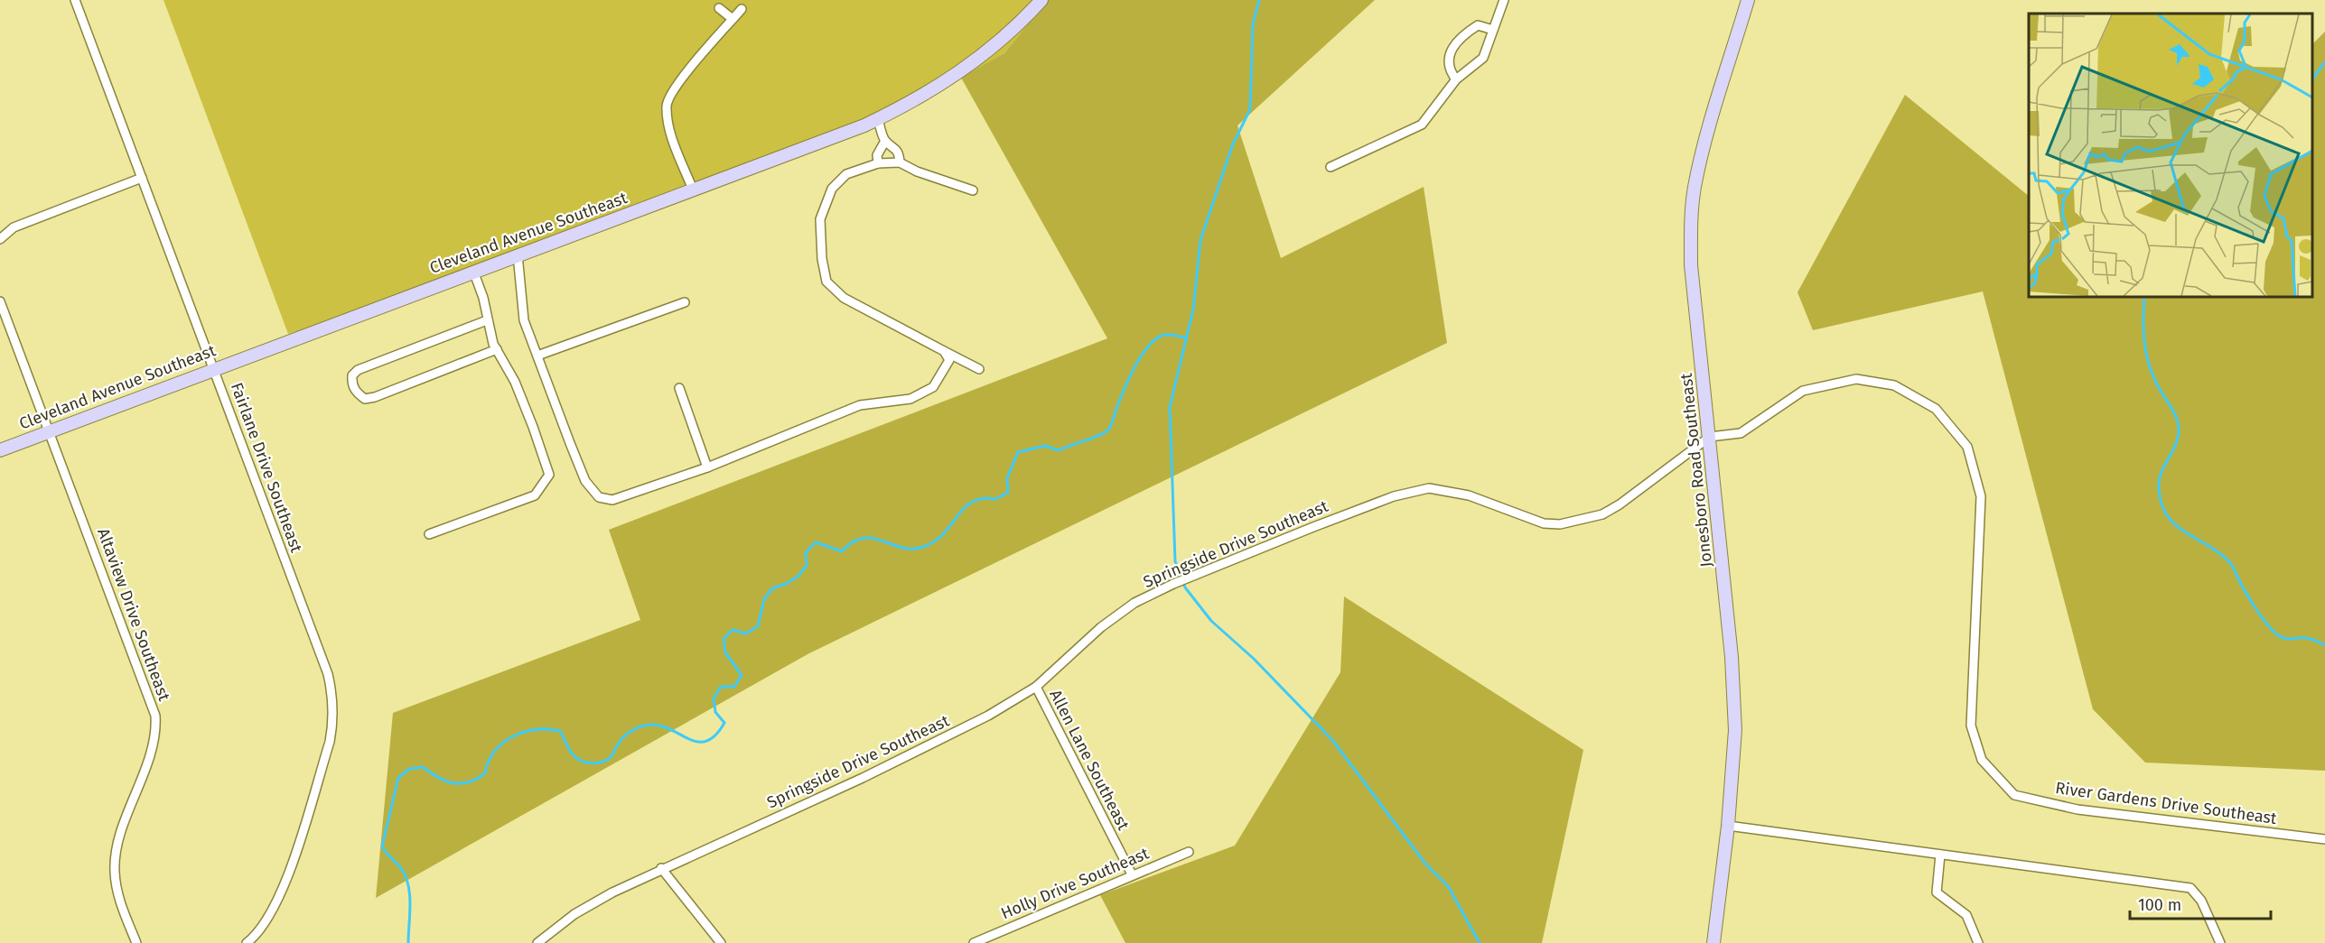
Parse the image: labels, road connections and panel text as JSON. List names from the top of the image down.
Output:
{
  "streets": {
    "main road": ["Cleveland Avenue Southeast", "Jonesboro Road Southeast"],
    "street": [
      "Fairlane Drive Southeast",
      "Springside Drive Southeast",
      "Altaview Drive Southeast",
      "Allen Lane Southeast",
      "River Gardens Drive Southeast",
      "Holly Drive Southeast"
    ]
  },
  "crossings": [
    ["Cleveland Avenue Southeast", "Fairlane Drive Southeast"],
    ["Cleveland Avenue Southeast", "Altaview Drive Southeast"],
    ["Jonesboro Road Southeast", "Springside Drive Southeast"],
    ["Jonesboro Road Southeast", "River Gardens Drive Southeast"],
    ["Springside Drive Southeast", "Allen Lane Southeast"],
    ["Springside Drive Southeast", "River Gardens Drive Southeast"],
    ["Allen Lane Southeast", "Holly Drive Southeast"]
  ],
  "scale_bar": "100 m"
}
